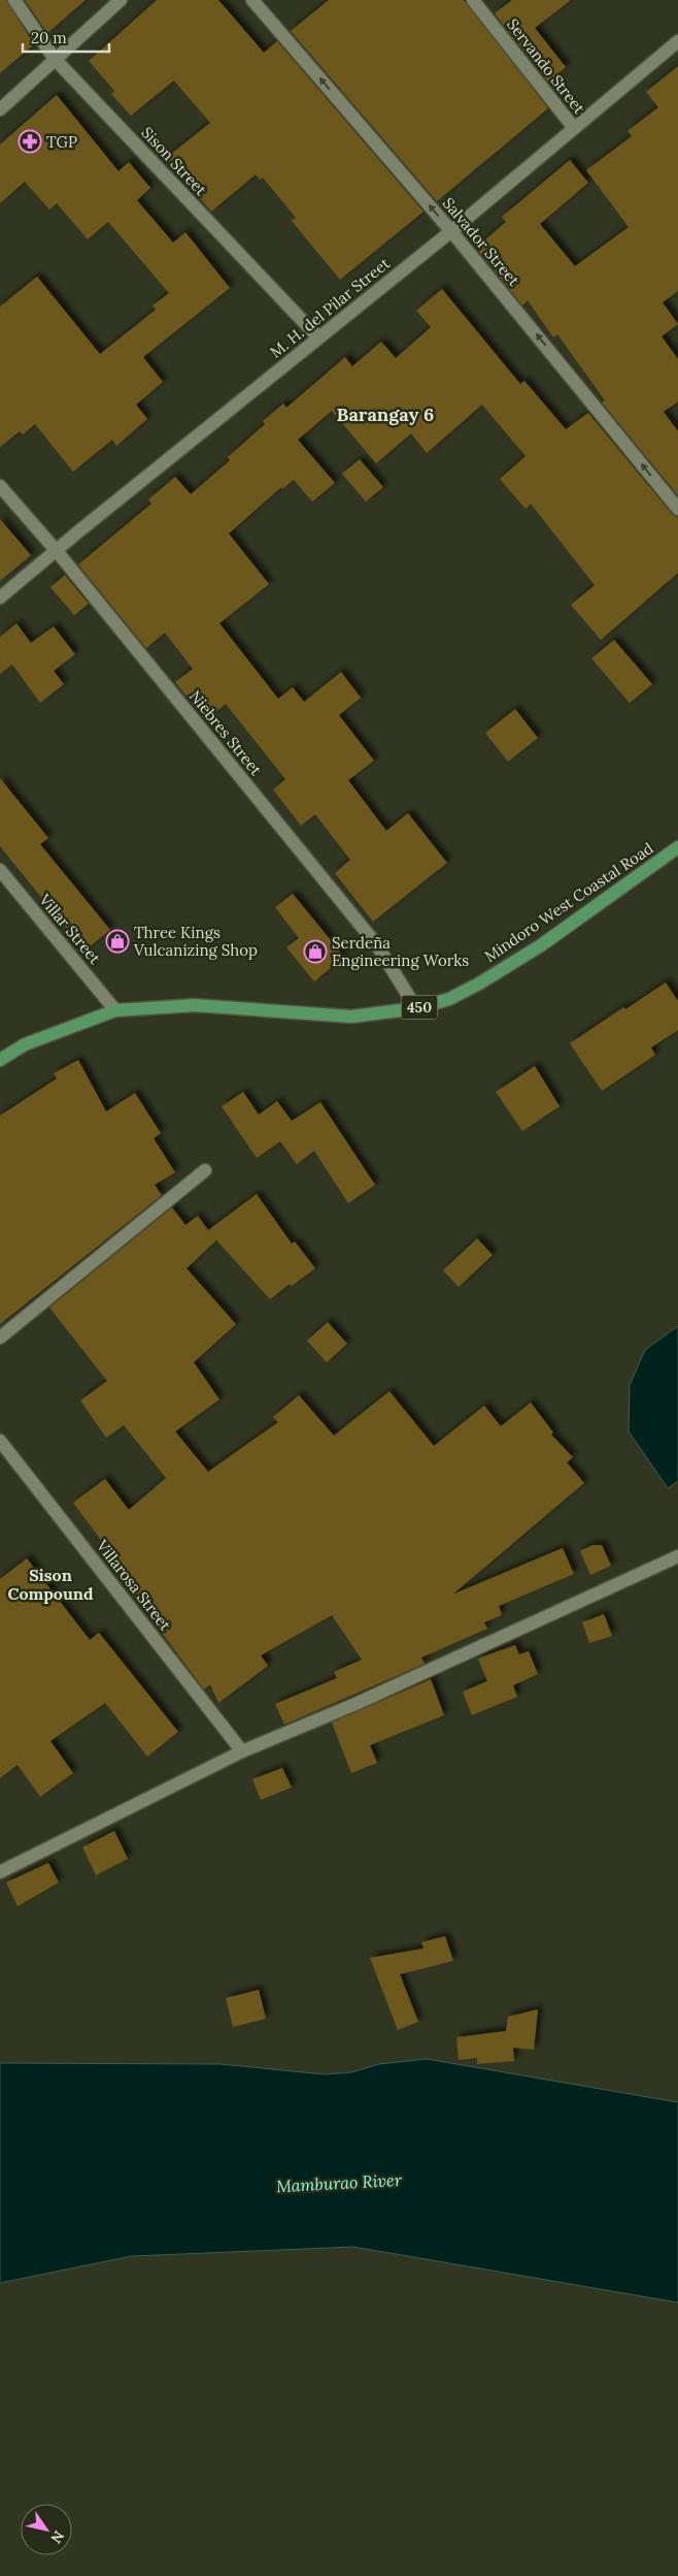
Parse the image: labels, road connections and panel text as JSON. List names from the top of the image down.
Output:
{
  "streets": {
    "main road": ["Mindoro West Coastal Road", "450"],
    "street": [
      "Servando Street",
      "Sison Street",
      "Salvador Street",
      "M. H. del Pilar Street",
      "Niebres Street",
      "Villar Street",
      "Villarosa Street"
    ]
  },
  "crossings": [
    ["Servando Street", "M. H. del Pilar Street"],
    ["Sison Street", "M. H. del Pilar Street"],
    ["Salvador Street", "M. H. del Pilar Street"],
    ["M. H. del Pilar Street", "Niebres Street"],
    ["Niebres Street", "Mindoro West Coastal Road"],
    ["Mindoro West Coastal Road", "Villar Street"]
  ],
  "one_way": ["Salvador Street"],
  "districts": ["Barangay 6", "Sison Compound"],
  "water": ["Mamburao River"],
  "places": {
    "pharmacy": ["TGP"],
    "shop": ["Three Kings Vulcanizing Shop", "Serdeña Engineering Works"]
  },
  "scale_bar": "20 m",
  "north": "bottom right"
}
